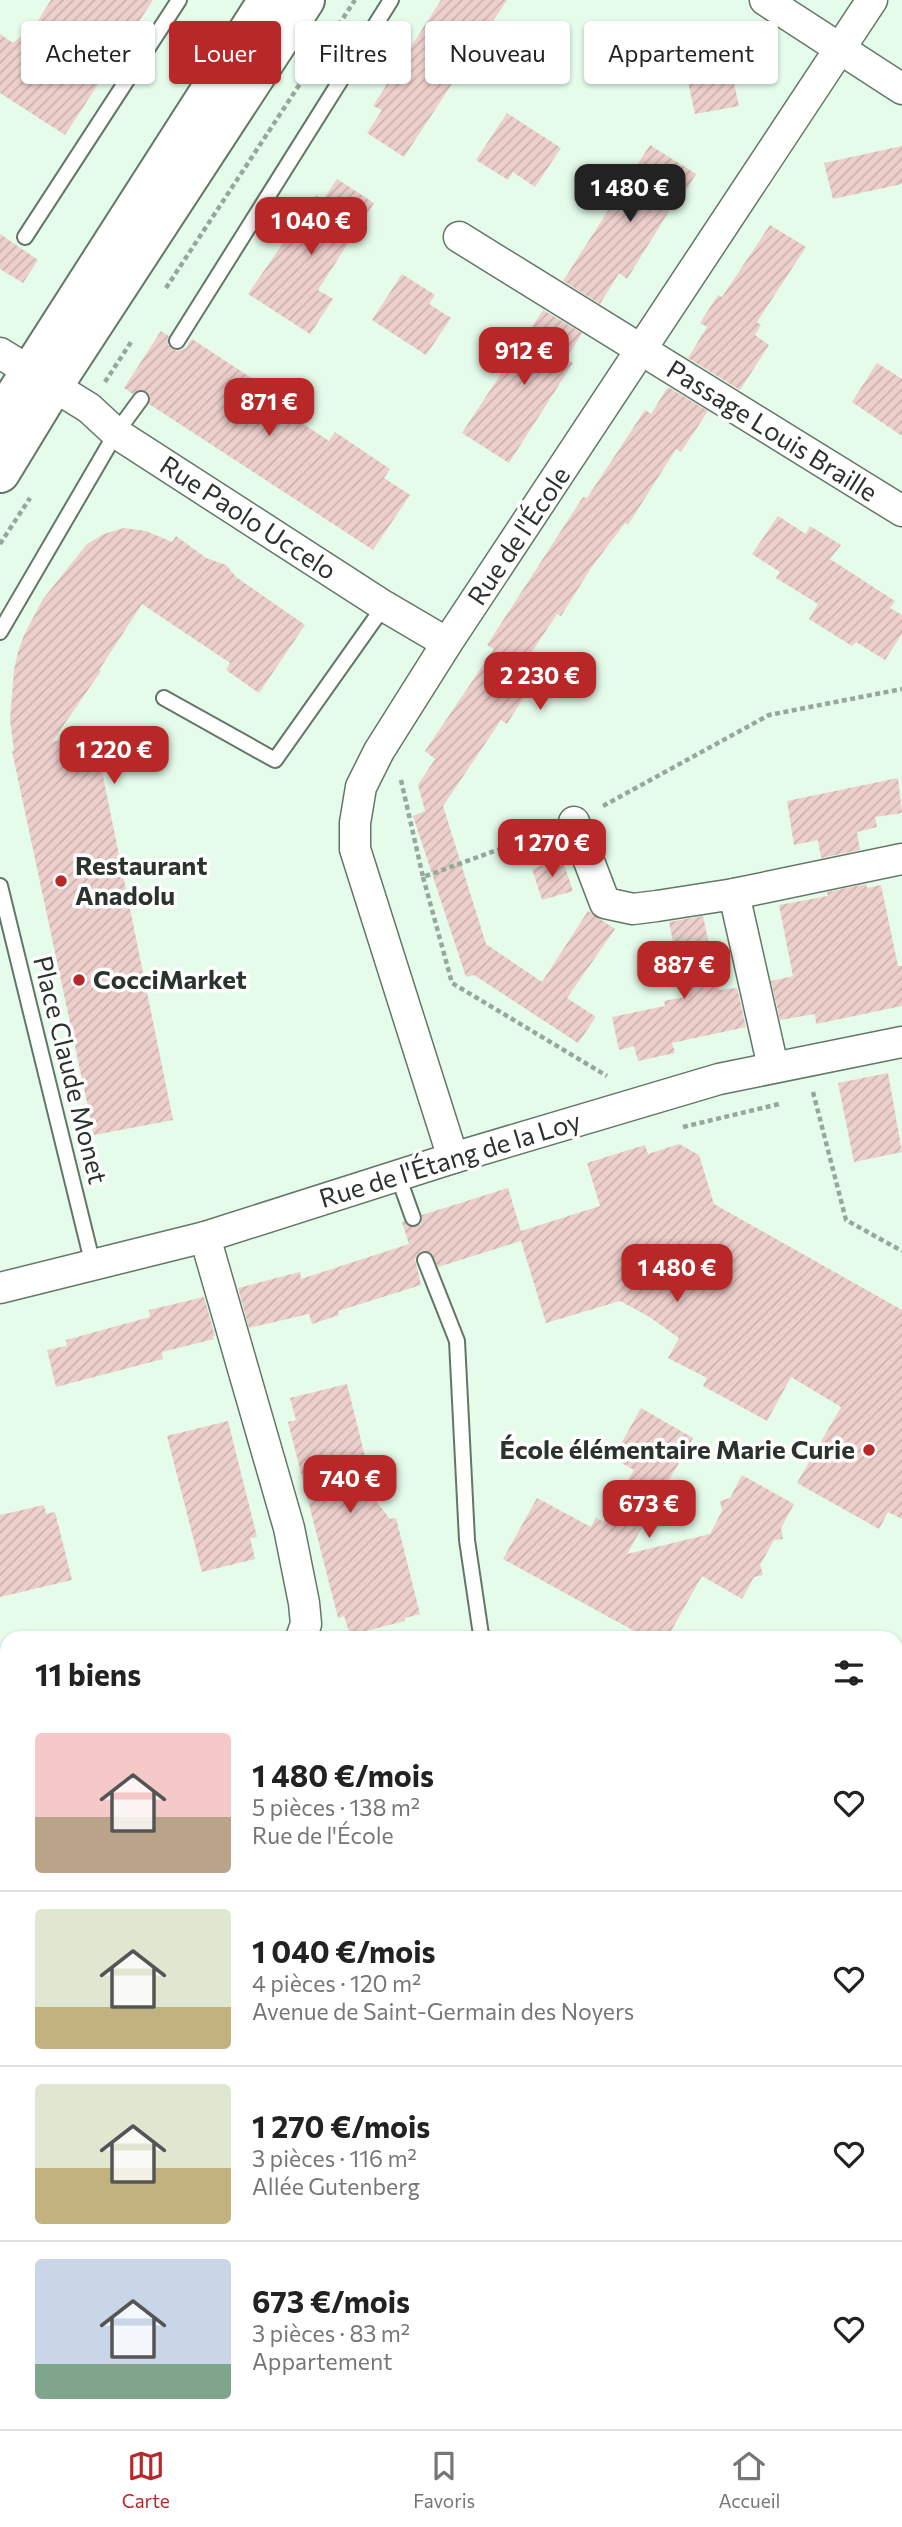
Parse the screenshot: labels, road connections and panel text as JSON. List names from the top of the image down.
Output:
{
  "streets": {
    "street": [
      "Passage Louis Braille",
      "Rue Paolo Uccelo",
      "Rue de l'École",
      "Rue de l'Étang de la Loy"
    ],
    "lane": ["Place Claude Monet"]
  },
  "crossings": [
    ["Passage Louis Braille", "Rue de l'École"],
    ["Rue Paolo Uccelo", "Rue de l'École"],
    ["Rue de l'École", "Rue de l'Étang de la Loy"],
    ["Place Claude Monet", "Rue de l'Étang de la Loy"]
  ],
  "places": ["Restaurant Anadolu", "CocciMarket", "École élémentaire Marie Curie"],
  "page": {
    "chip": [
      "Acheter",
      "Louer",
      "Filtres",
      "Nouveau",
      "Appartement"
    ],
    "price": [
      "1 480 €",
      "1 040 €",
      "912 €",
      "871 €",
      "2 230 €",
      "1 220 €",
      "1 270 €",
      "887 €",
      "1 480 €",
      "740 €",
      "673 €"
    ],
    "heading": "11 biens",
    "list": [
      {
        "name": "1 480 €/mois",
        "note": "5 pièces · 138 m² · Rue de l'École"
      },
      {
        "name": "1 040 €/mois",
        "note": "4 pièces · 120 m² · Avenue de Saint-Germain des Noyers"
      },
      {
        "name": "1 270 €/mois",
        "note": "3 pièces · 116 m² · Allée Gutenberg"
      },
      {
        "name": "673 €/mois",
        "note": "3 pièces · 83 m² · Appartement"
      }
    ],
    "tabs": ["Carte", "Favoris", "Accueil"]
  }
}
